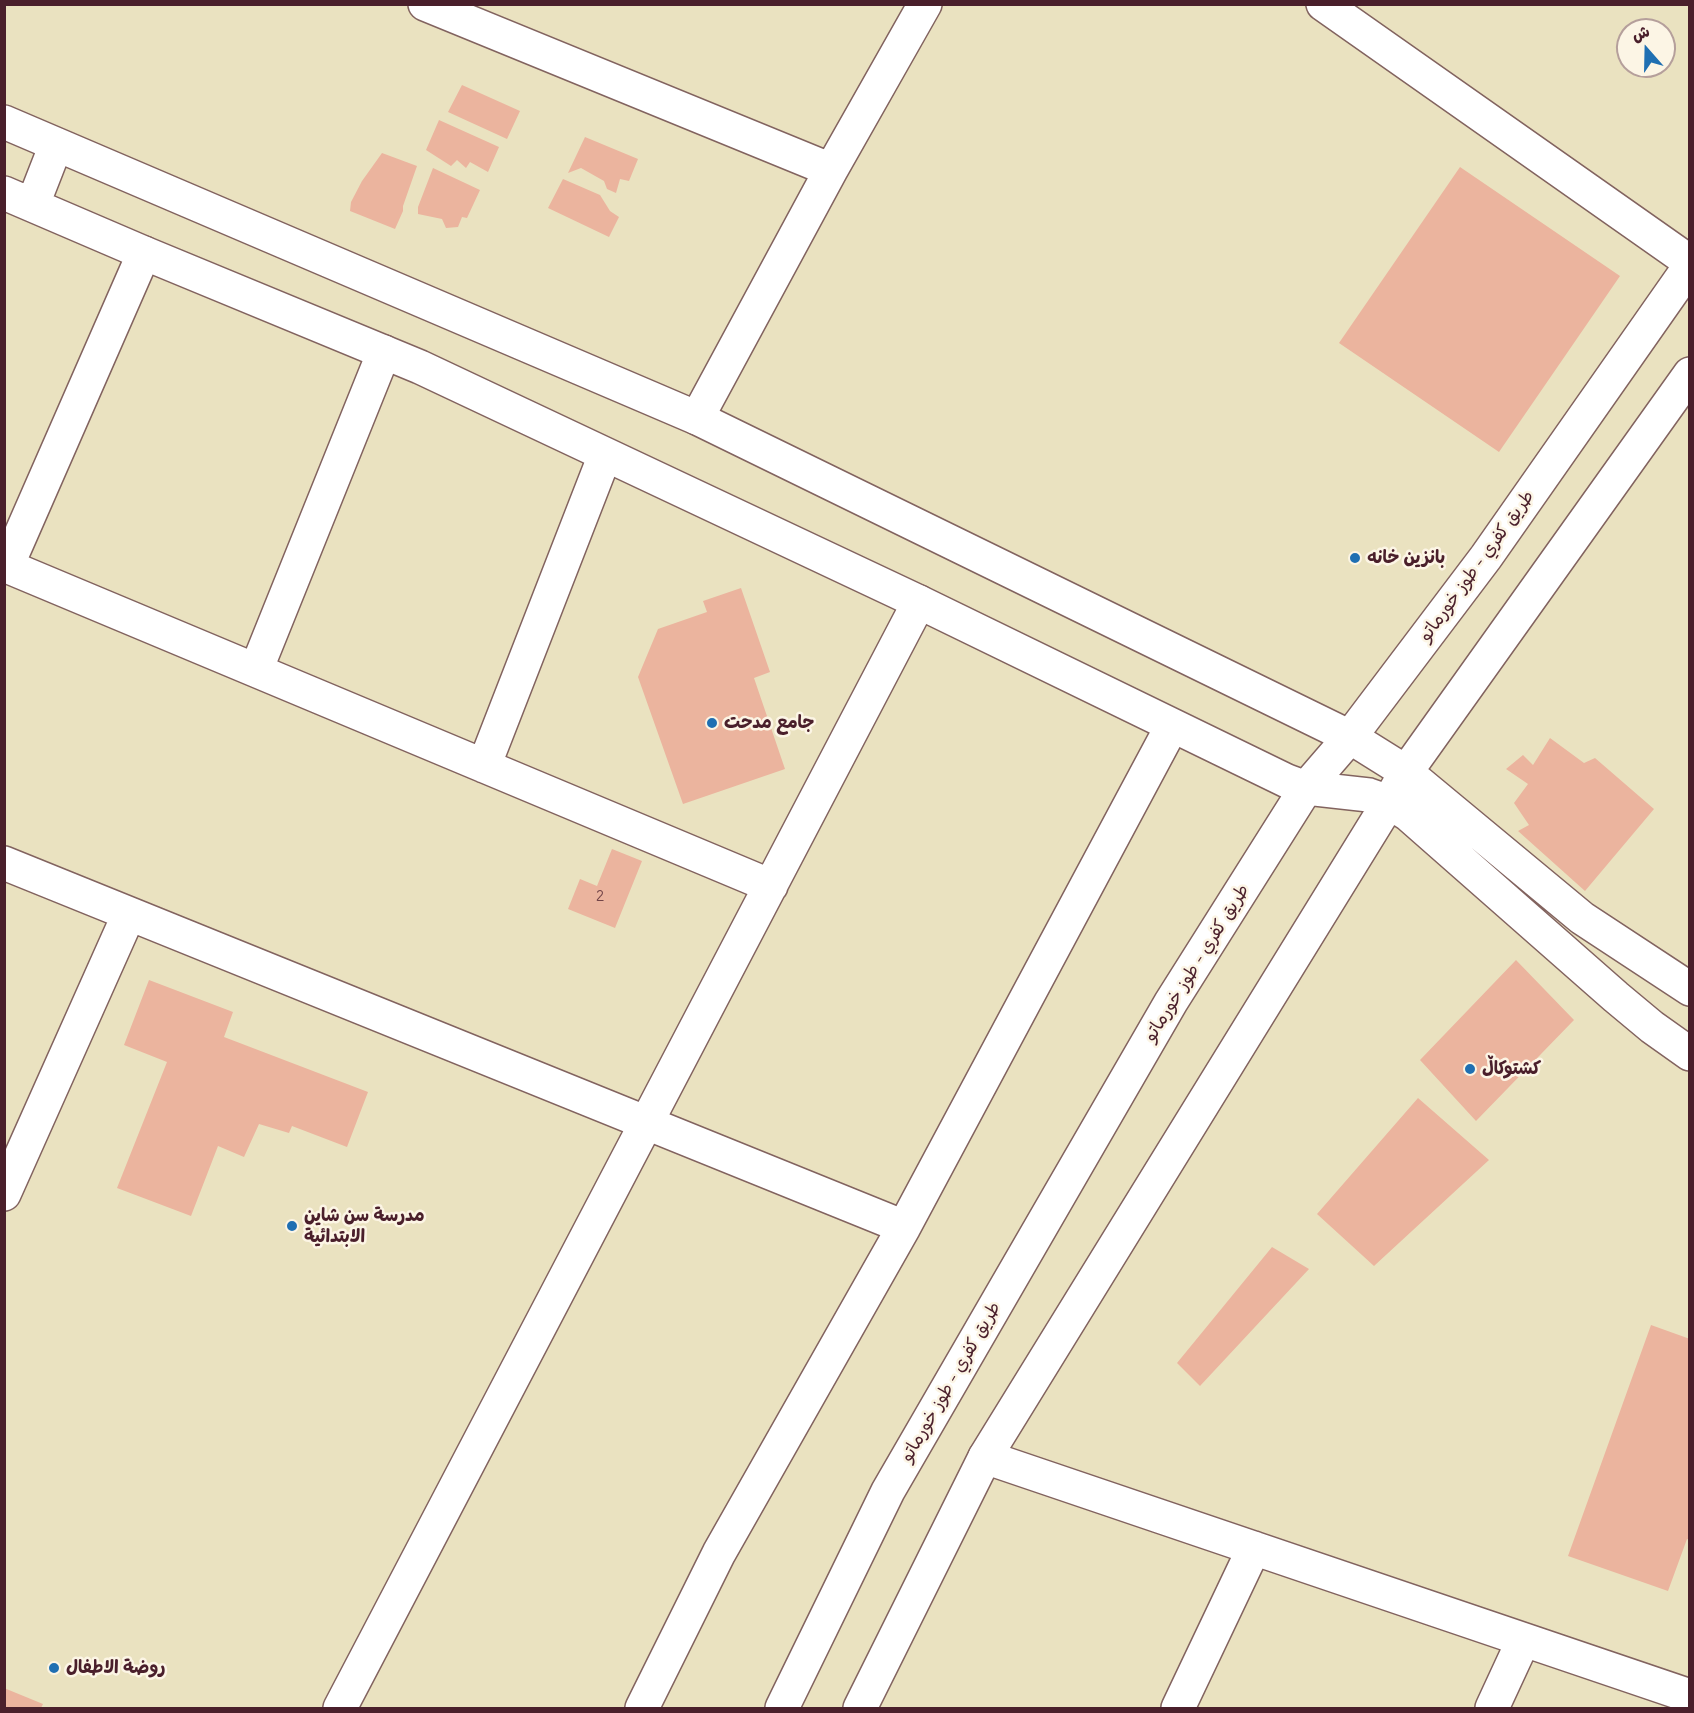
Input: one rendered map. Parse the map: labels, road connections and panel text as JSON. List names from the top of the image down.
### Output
{
  "streets": {
    "street": ["طريق كفري - طوز خورماتو"]
  },
  "places": [
    "بانزين خانه",
    "جامع مدحت",
    "کشتوکاڵ",
    "مدرسة سن شاين الابتدائية",
    "روضة الاطفال"
  ],
  "house_numbers": ["2"],
  "north": "top"
}
